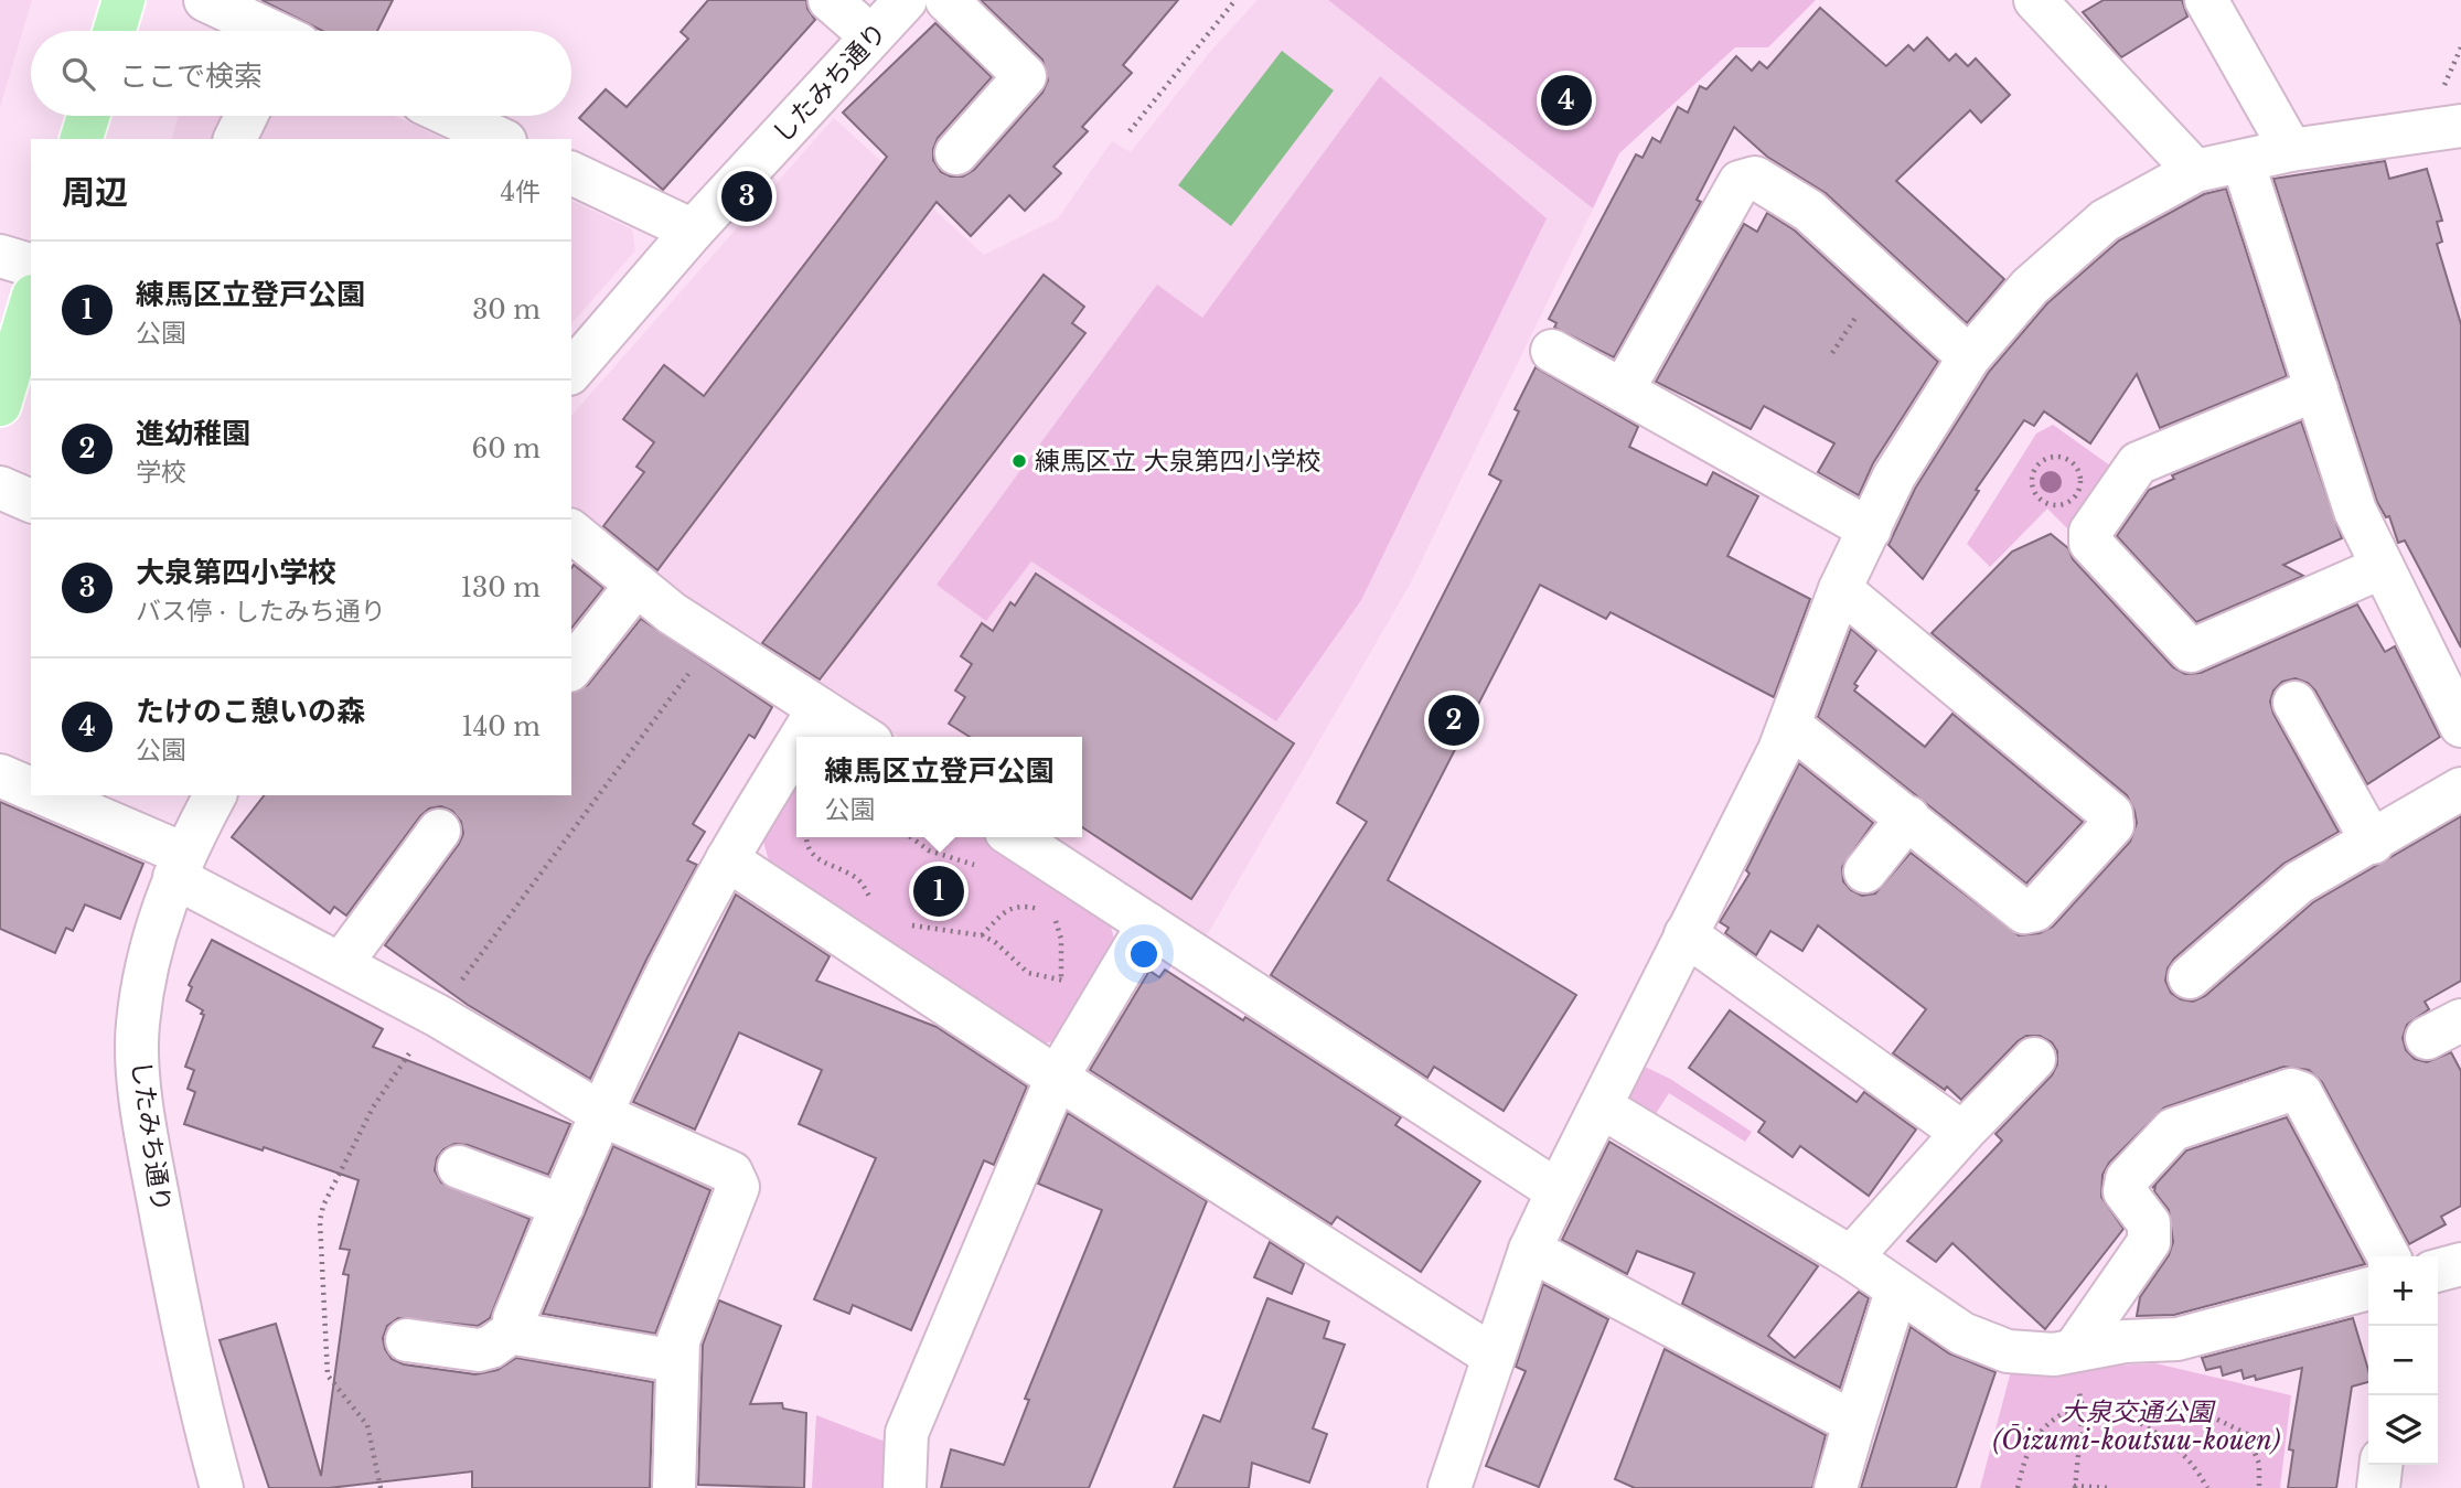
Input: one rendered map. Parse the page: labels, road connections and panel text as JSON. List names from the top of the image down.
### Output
{
  "streets": {
    "street": ["したみち通り"]
  },
  "parks": ["大泉交通公園 (Ōizumi-koutsuu-kouen)"],
  "places": ["練馬区立 大泉第四小学校"],
  "page": {
    "search": "ここで検索",
    "pins": [
      "4",
      "3",
      "2",
      "1"
    ],
    "heading": ["周辺", "4件"],
    "list": [
      {
        "mark": "1",
        "name": "練馬区立登戸公園",
        "note": "公園",
        "value": "30 m"
      },
      {
        "mark": "2",
        "name": "進幼稚園",
        "note": "学校",
        "value": "60 m"
      },
      {
        "mark": "3",
        "name": "大泉第四小学校",
        "note": "バス停 · したみち通り",
        "value": "130 m"
      },
      {
        "mark": "4",
        "name": "たけのこ憩いの森",
        "note": "公園",
        "value": "140 m"
      }
    ],
    "popup": ["練馬区立登戸公園", "公園"],
    "map_buttons": ["+", "−"]
  }
}
